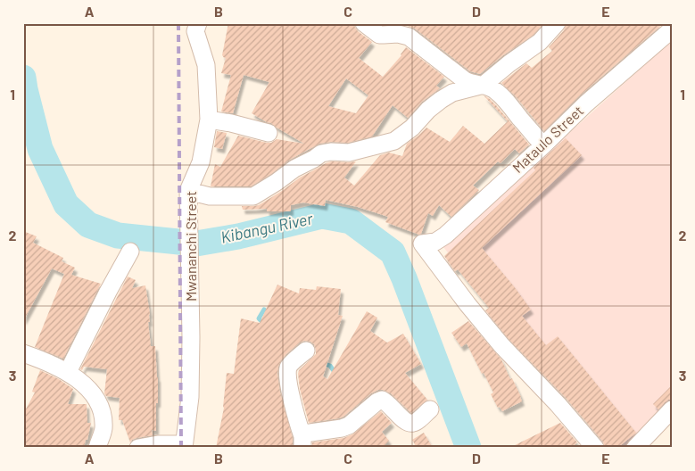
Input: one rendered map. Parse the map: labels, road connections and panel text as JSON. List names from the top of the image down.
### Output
{
  "streets": {
    "street": ["Mataulo Street", "Mwananchi Street"]
  },
  "water": ["Kibangu River"],
  "grid": {
    "columns": [
      "A",
      "B",
      "C",
      "D",
      "E"
    ],
    "rows": ["1", "2", "3"]
  }
}
